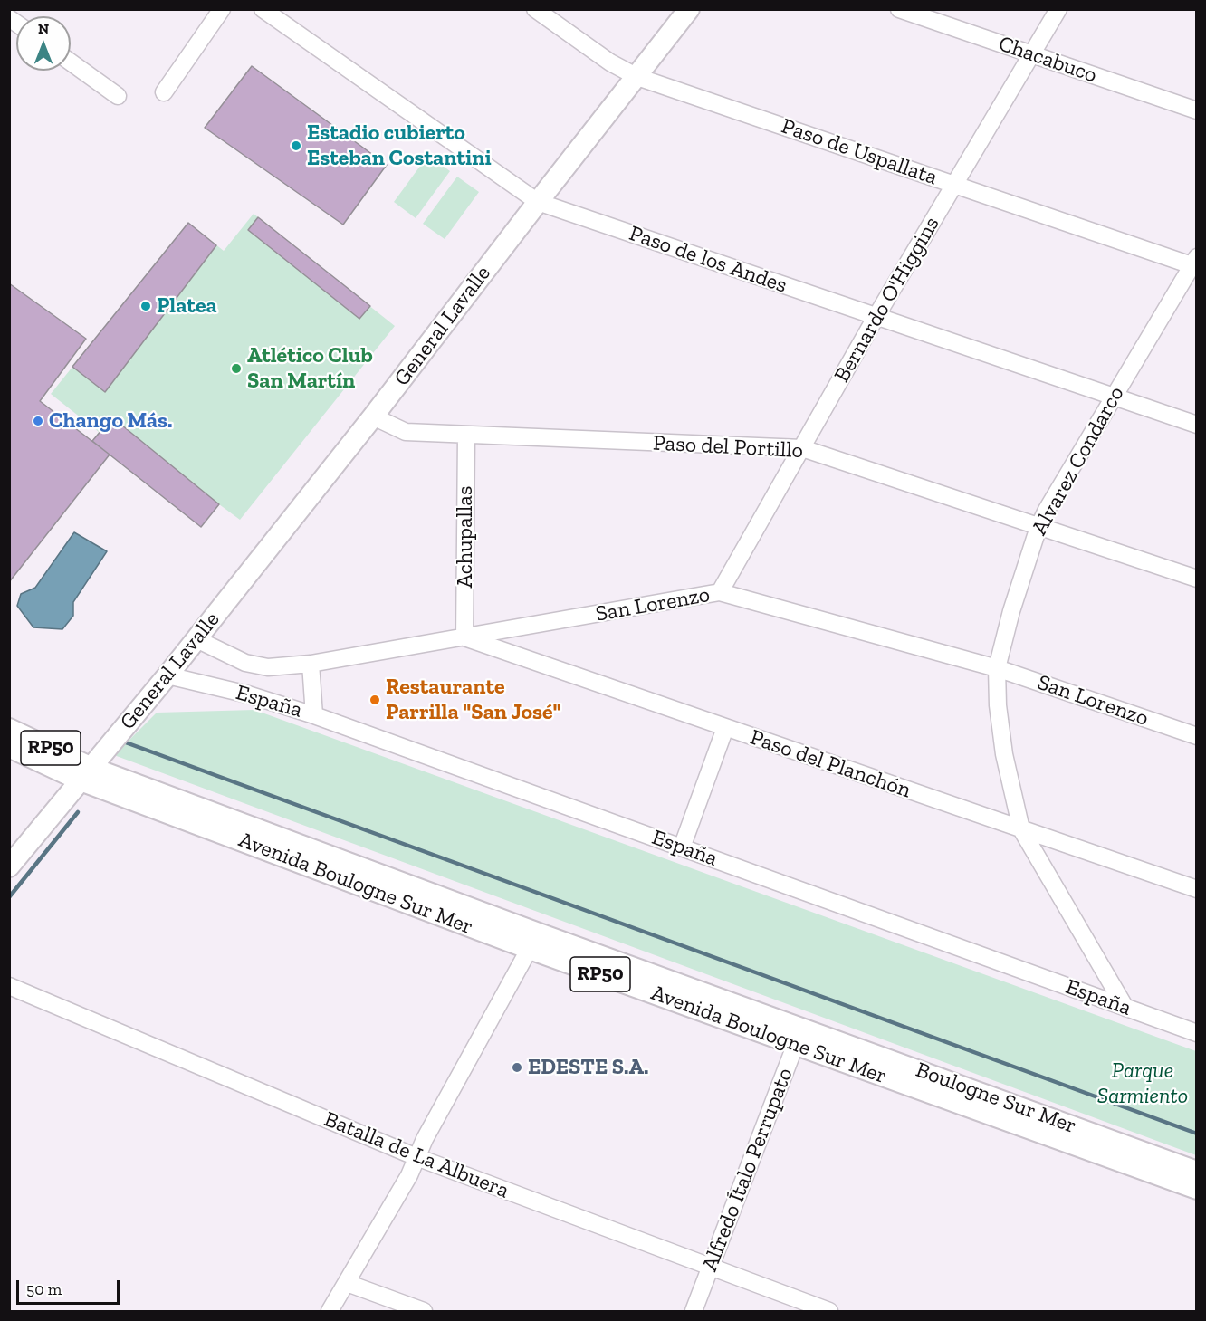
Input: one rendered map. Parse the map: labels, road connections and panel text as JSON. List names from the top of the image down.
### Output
{
  "streets": {
    "main road": [
      "General Lavalle",
      "RP50",
      "Avenida Boulogne Sur Mer",
      "Boulogne Sur Mer"
    ],
    "street": [
      "Chacabuco",
      "Paso de Uspallata",
      "Paso de los Andes",
      "Bernardo O'Higgins",
      "Paso del Portillo",
      "Alvarez Condarco",
      "Achupallas",
      "San Lorenzo",
      "España",
      "Paso del Planchón",
      "Batalla de La Albuera",
      "Alfredo Ítalo Perrupato"
    ]
  },
  "crossings": [
    ["Chacabuco", "Bernardo O'Higgins"],
    ["Paso de Uspallata", "Bernardo O'Higgins"],
    ["Paso de Uspallata", "General Lavalle"],
    ["Paso de Uspallata", "Alvarez Condarco"],
    ["Paso de los Andes", "Bernardo O'Higgins"],
    ["Paso de los Andes", "General Lavalle"],
    ["Paso de los Andes", "Alvarez Condarco"],
    ["Bernardo O'Higgins", "Paso del Portillo"],
    ["Bernardo O'Higgins", "San Lorenzo"],
    ["General Lavalle", "Paso del Portillo"],
    ["General Lavalle", "San Lorenzo"],
    ["General Lavalle", "España"],
    ["General Lavalle", "RP50"],
    ["Paso del Portillo", "Alvarez Condarco"],
    ["Paso del Portillo", "Achupallas"],
    ["Alvarez Condarco", "San Lorenzo"],
    ["Alvarez Condarco", "España"],
    ["Alvarez Condarco", "Paso del Planchón"],
    ["Achupallas", "San Lorenzo"],
    ["Achupallas", "Paso del Planchón"],
    ["San Lorenzo", "Paso del Planchón"],
    ["RP50", "Avenida Boulogne Sur Mer"],
    ["Avenida Boulogne Sur Mer", "Boulogne Sur Mer"],
    ["Avenida Boulogne Sur Mer", "Alfredo Ítalo Perrupato"],
    ["Boulogne Sur Mer", "Alfredo Ítalo Perrupato"],
    ["Batalla de La Albuera", "Alfredo Ítalo Perrupato"]
  ],
  "parks": ["Parque Sarmiento"],
  "places": [
    "Estadio cubierto Esteban Costantini",
    "Platea",
    "Atlético Club San Martín",
    "Chango Más.",
    "Restaurante Parrilla \"San José\"",
    "EDESTE S.A."
  ],
  "scale_bar": "50 m",
  "north": "top"
}
